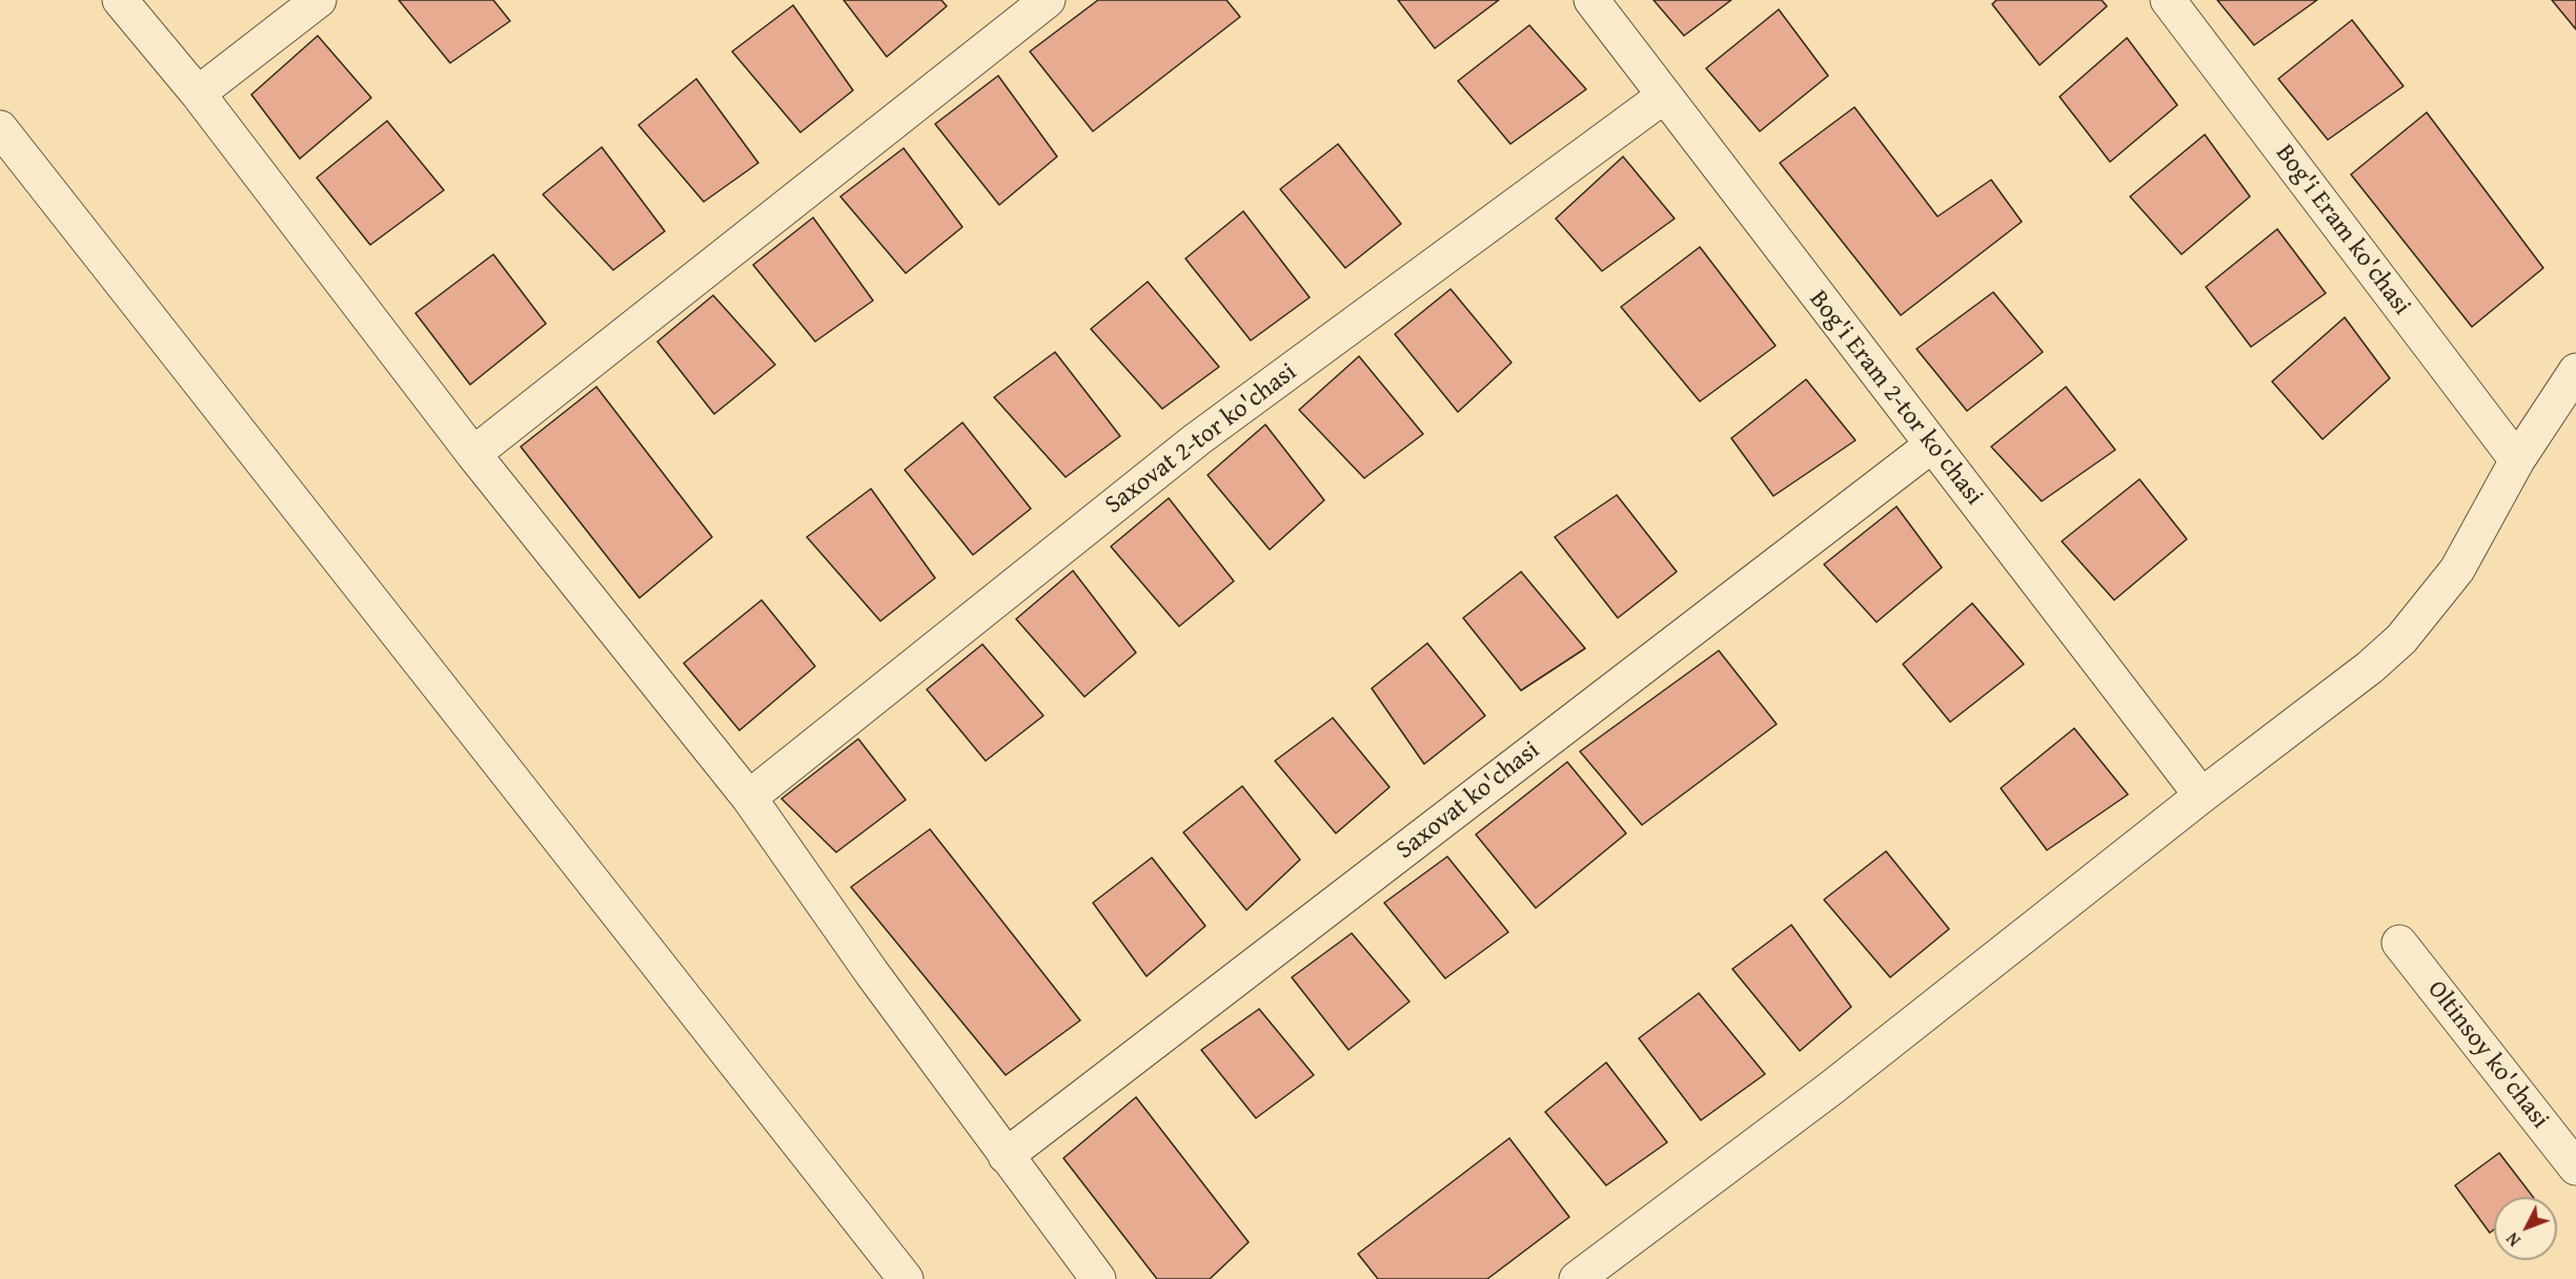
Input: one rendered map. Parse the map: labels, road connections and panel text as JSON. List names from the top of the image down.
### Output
{
  "streets": {
    "street": [
      "Bog'i Eram ko'chasi",
      "Bog'i Eram 2-tor ko'chasi",
      "Saxovat 2-tor ko'chasi",
      "Saxovat ko'chasi",
      "Oltinsoy ko'chasi"
    ]
  },
  "crossings": [
    ["Bog'i Eram 2-tor ko'chasi", "Saxovat 2-tor ko'chasi"],
    ["Bog'i Eram 2-tor ko'chasi", "Saxovat ko'chasi"]
  ],
  "north": "bottom left"
}
